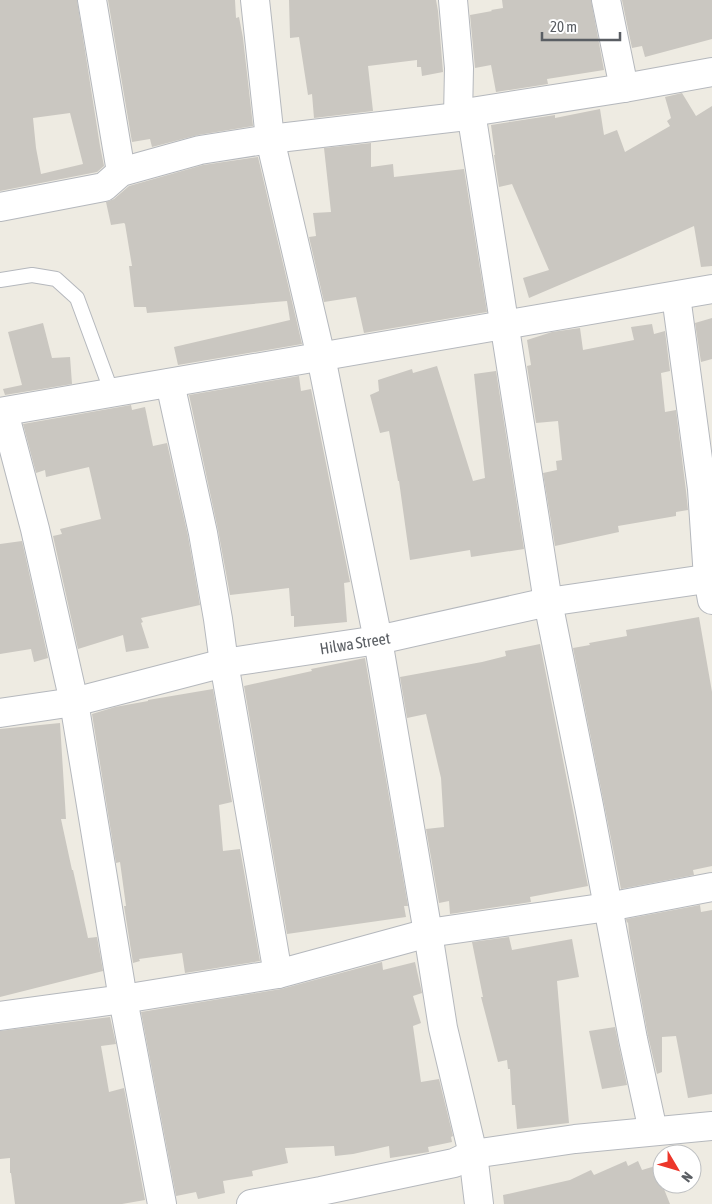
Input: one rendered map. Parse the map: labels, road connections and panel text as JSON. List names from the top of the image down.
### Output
{
  "streets": {
    "street": ["Hilwa Street"]
  },
  "scale_bar": "20 m",
  "north": "bottom right"
}
